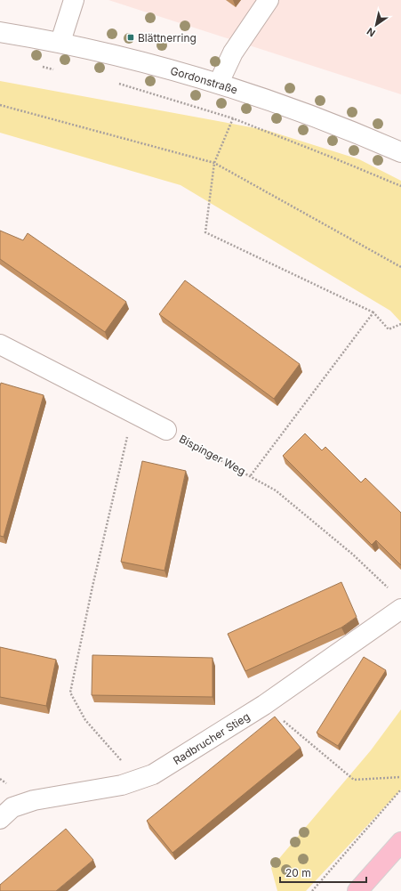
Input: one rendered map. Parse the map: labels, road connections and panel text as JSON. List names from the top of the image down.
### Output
{
  "streets": {
    "street": ["Gordonstraße", "Radbrucher Stieg"],
    "path": ["Bispinger Weg"]
  },
  "places": {
    "transit": ["Blättnerring"]
  },
  "scale_bar": "20 m",
  "north": "bottom left"
}
